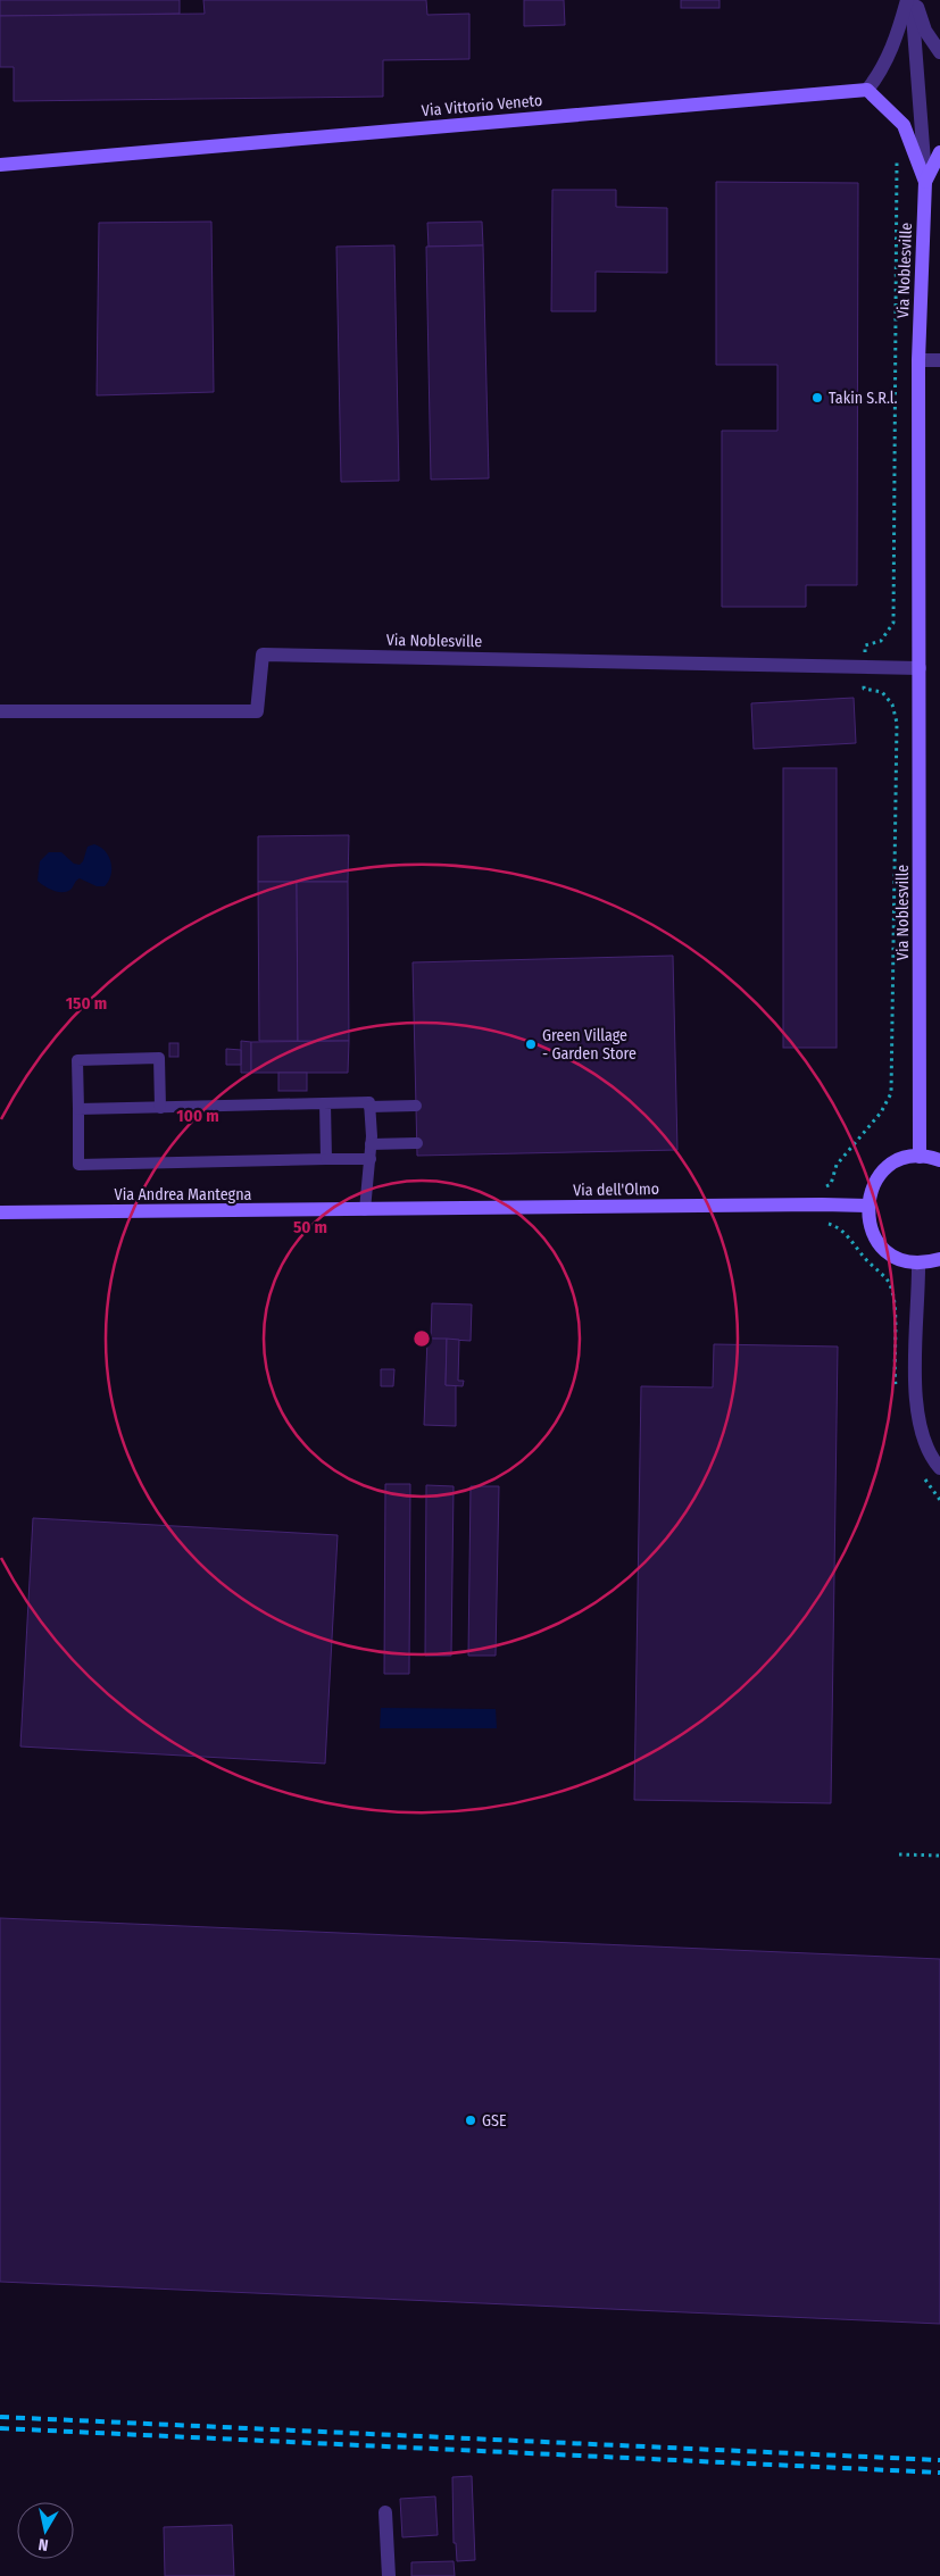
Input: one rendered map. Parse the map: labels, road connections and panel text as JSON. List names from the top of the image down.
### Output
{
  "streets": {
    "main road": [
      "Via Vittorio Veneto",
      "Via Noblesville",
      "Via dell'Olmo",
      "Via Andrea Mantegna"
    ]
  },
  "crossings": [
    ["Via Vittorio Veneto", "Via Noblesville"],
    ["Via dell'Olmo", "Via Andrea Mantegna"]
  ],
  "places": ["Takin S.R.l.", "Green Village - Garden Store", "GSE"],
  "north": "bottom",
  "rings": ["150 m", "100 m", "50 m"]
}
